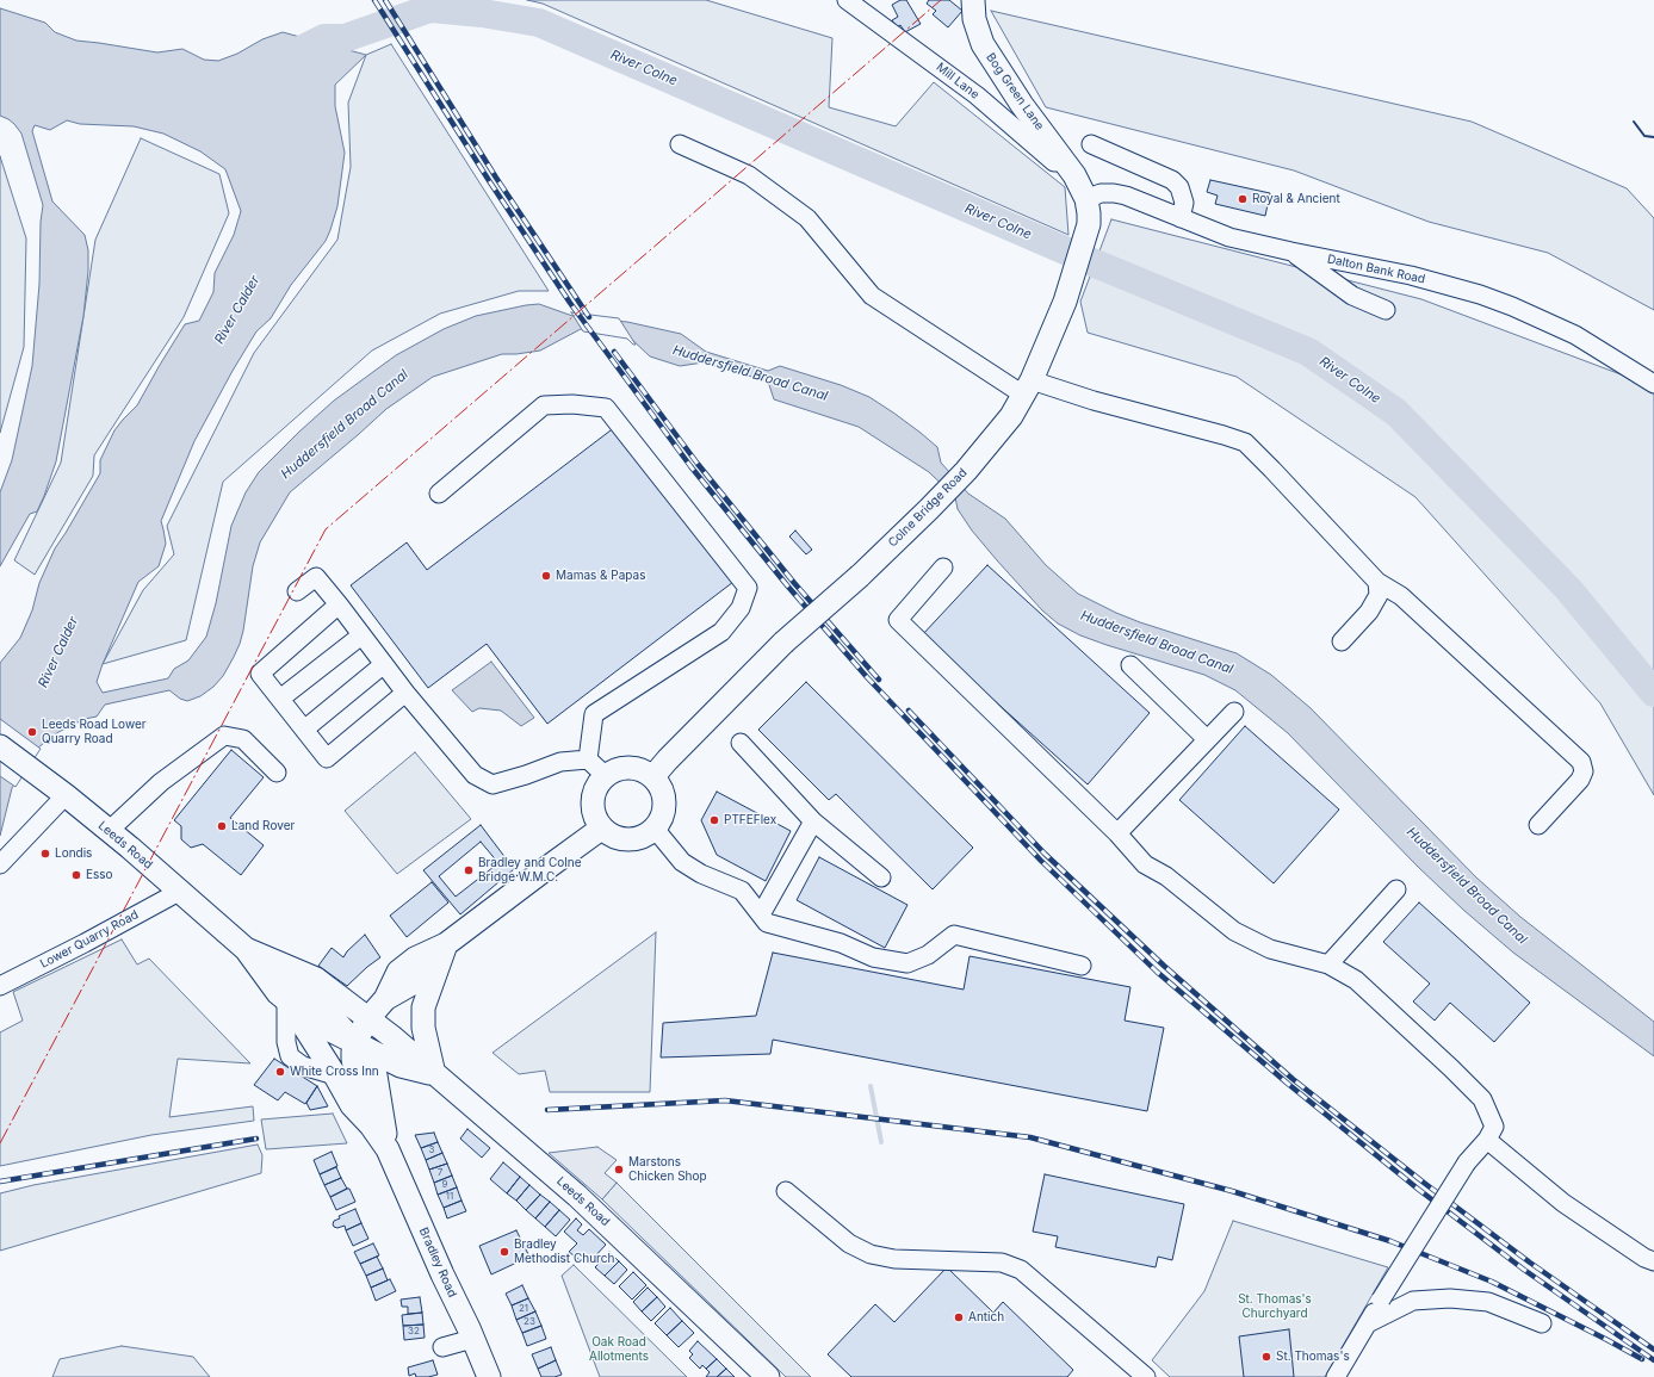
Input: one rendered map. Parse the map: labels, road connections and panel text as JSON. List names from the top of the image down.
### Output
{
  "streets": {
    "main road": [
      "Bog Green Lane",
      "Colne Bridge Road",
      "Leeds Road",
      "Bradley Road"
    ],
    "street": ["Mill Lane", "Dalton Bank Road", "Lower Quarry Road"]
  },
  "crossings": [
    ["Mill Lane", "Bog Green Lane"],
    ["Mill Lane", "Colne Bridge Road"],
    ["Bog Green Lane", "Colne Bridge Road"],
    ["Dalton Bank Road", "Colne Bridge Road"],
    ["Leeds Road", "Lower Quarry Road"],
    ["Leeds Road", "Bradley Road"]
  ],
  "water": ["River Colne", "River Calder", "Huddersfield Broad Canal"],
  "parks": ["St. Thomas's Churchyard", "Oak Road Allotments"],
  "places": [
    "Royal & Ancient",
    "Mamas & Papas",
    "Leeds Road Lower Quarry Road",
    "PTFEFlex",
    "Land Rover",
    "Londis",
    "Bradley and Colne Bridge W.M.C.",
    "Esso",
    "White Cross Inn",
    "Marstons Chicken Shop",
    "Bradley Methodist Church",
    "Antich",
    "St. Thomas's"
  ],
  "house_numbers": [
    "3",
    "7",
    "9",
    "11",
    "21",
    "23",
    "32"
  ]
}
